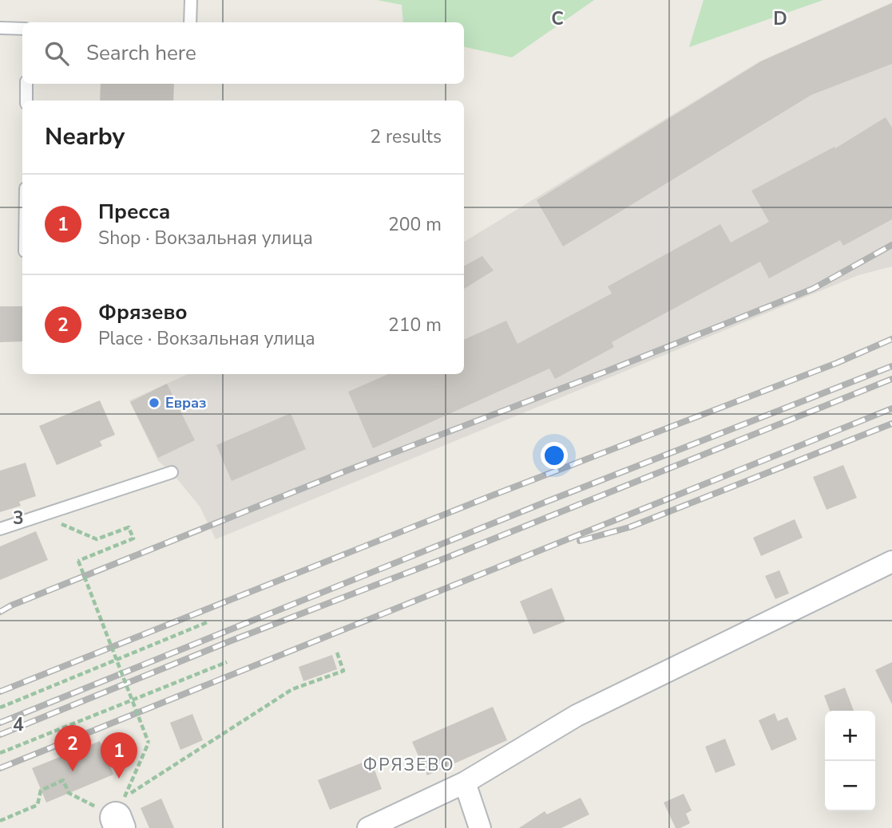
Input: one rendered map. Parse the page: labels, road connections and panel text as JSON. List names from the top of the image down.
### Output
{
  "districts": ["ФРЯЗЕВО"],
  "places": ["Евраз"],
  "page": {
    "search": "Search here",
    "heading": ["Nearby", "2 results"],
    "list": [
      {
        "mark": "1",
        "name": "Пресса",
        "note": "Shop · Вокзальная улица",
        "value": "200 m"
      },
      {
        "mark": "2",
        "name": "Фрязево",
        "note": "Place · Вокзальная улица",
        "value": "210 m"
      }
    ],
    "map_buttons": ["+", "−"],
    "pins": ["2", "1"]
  },
  "grid": {
    "columns": ["C", "D"],
    "rows": ["3", "4"]
  }
}
